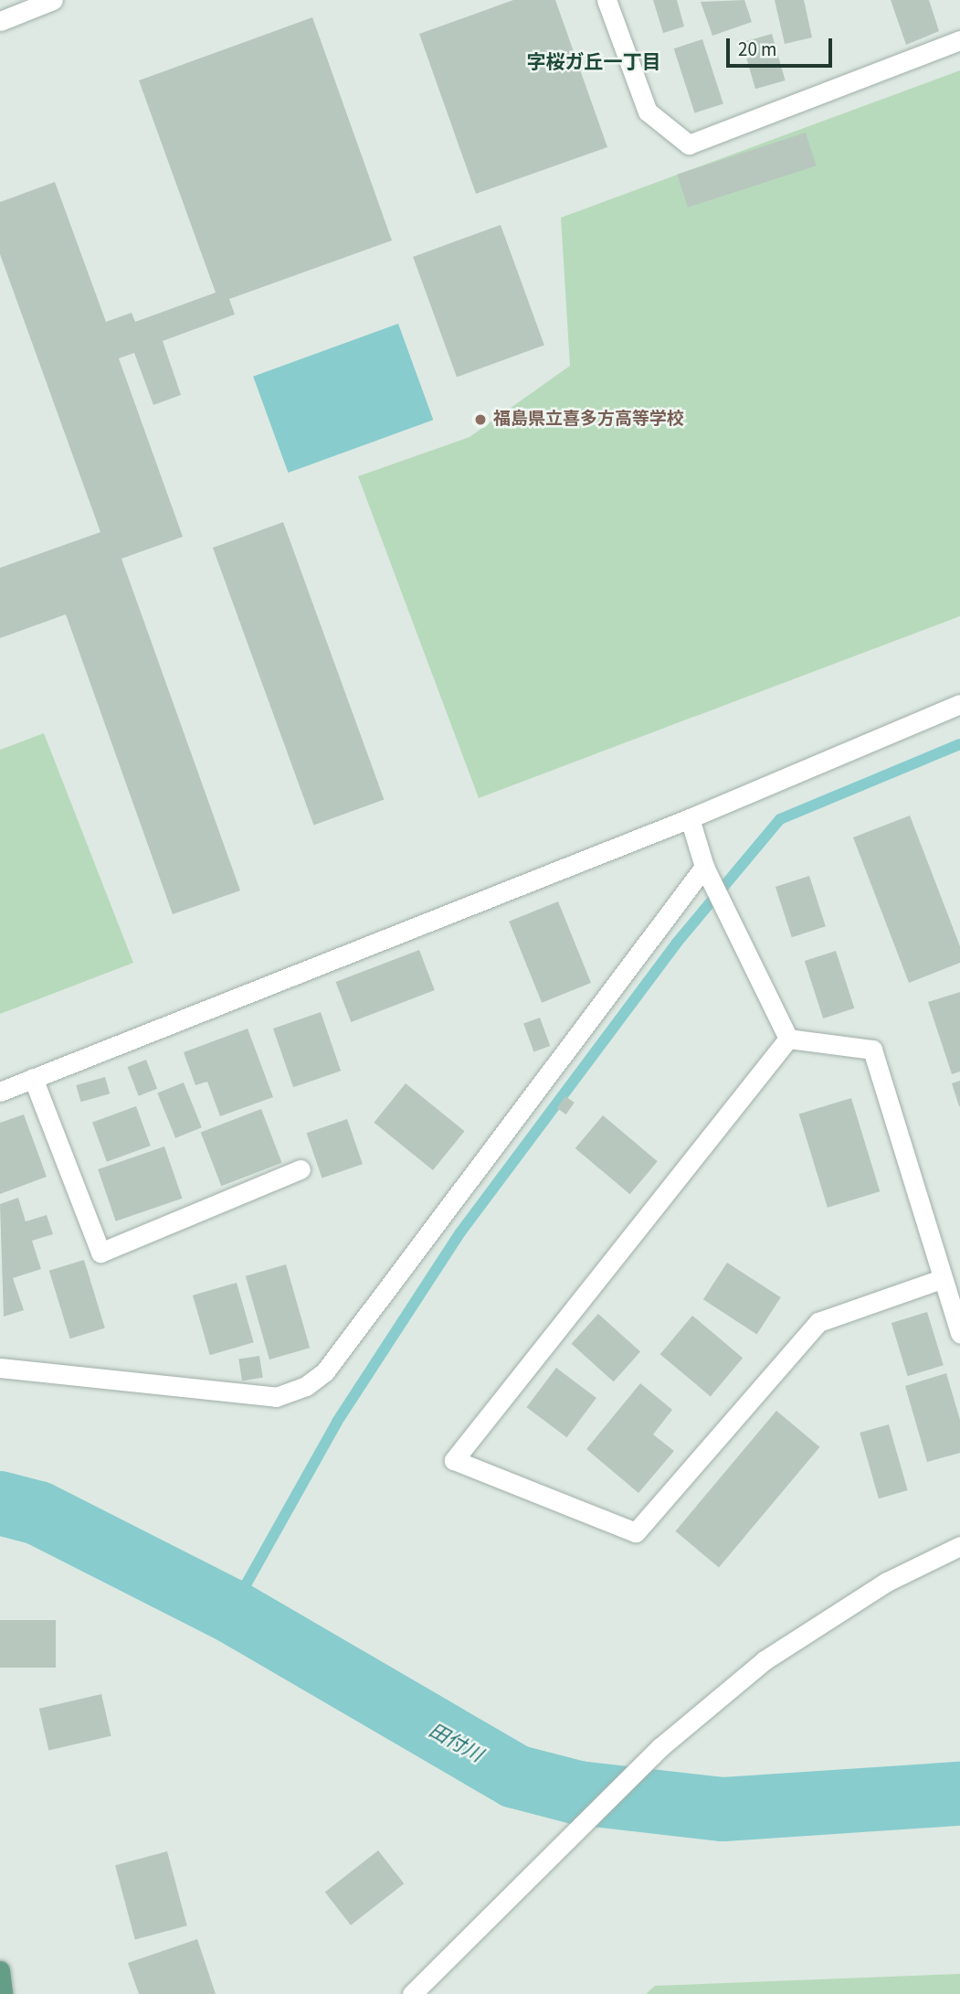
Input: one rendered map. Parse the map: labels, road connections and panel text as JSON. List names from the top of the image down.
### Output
{
  "districts": ["字桜ガ丘一丁目"],
  "water": ["田付川"],
  "places": ["福島県立喜多方高等学校"],
  "scale_bar": "20 m"
}
